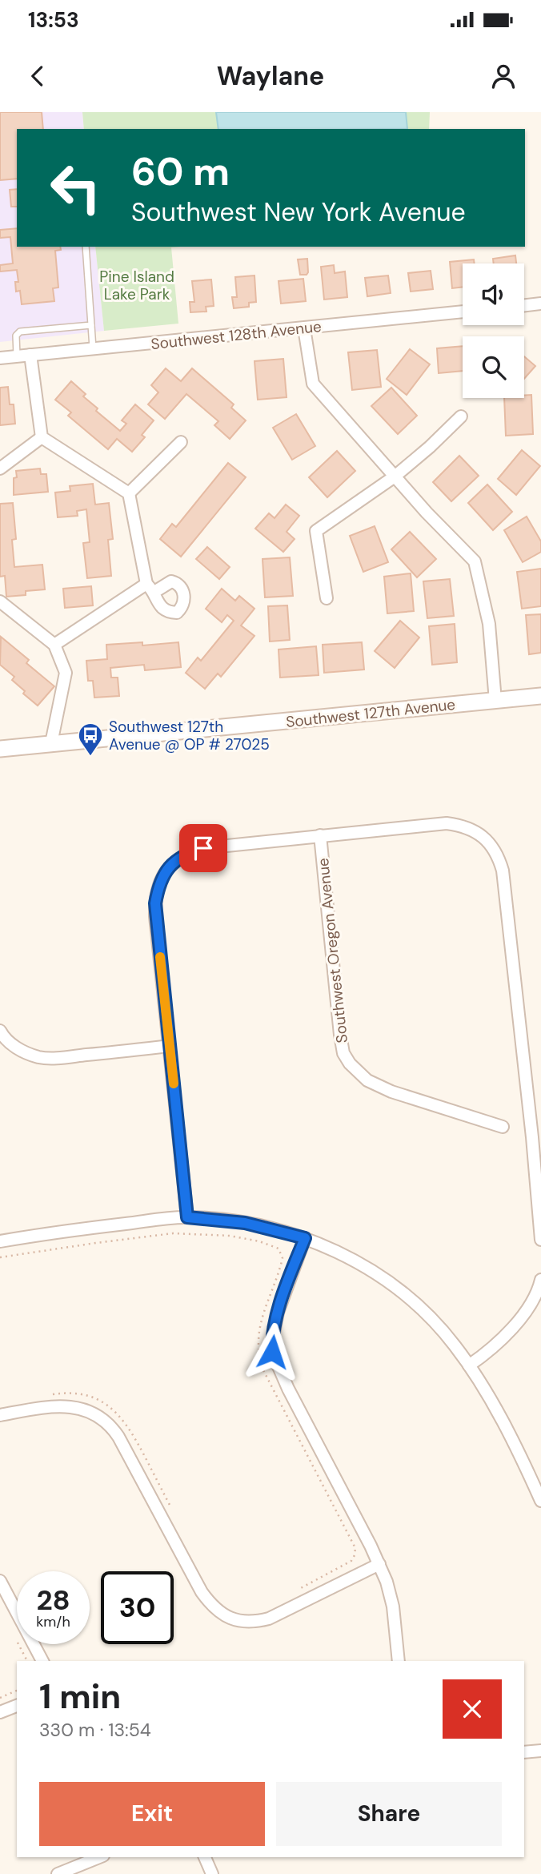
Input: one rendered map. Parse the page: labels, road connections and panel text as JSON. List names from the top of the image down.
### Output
{
  "streets": {
    "main road": ["Southwest 127th Avenue"],
    "street": ["Southwest 128th Avenue", "Southwest Oregon Avenue"]
  },
  "parks": ["Pine Island Lake Park"],
  "places": {
    "bus stop": ["Southwest 127th Avenue @ OP # 27025"]
  },
  "page": {
    "status": "13:53",
    "header": "Waylane",
    "turn": ["60 m", "Southwest New York Avenue"],
    "speed": "28 km/h",
    "limit": "30",
    "heading": ["1 min", "330 m · 13:54"],
    "buttons": ["Exit", "Share"]
  }
}
